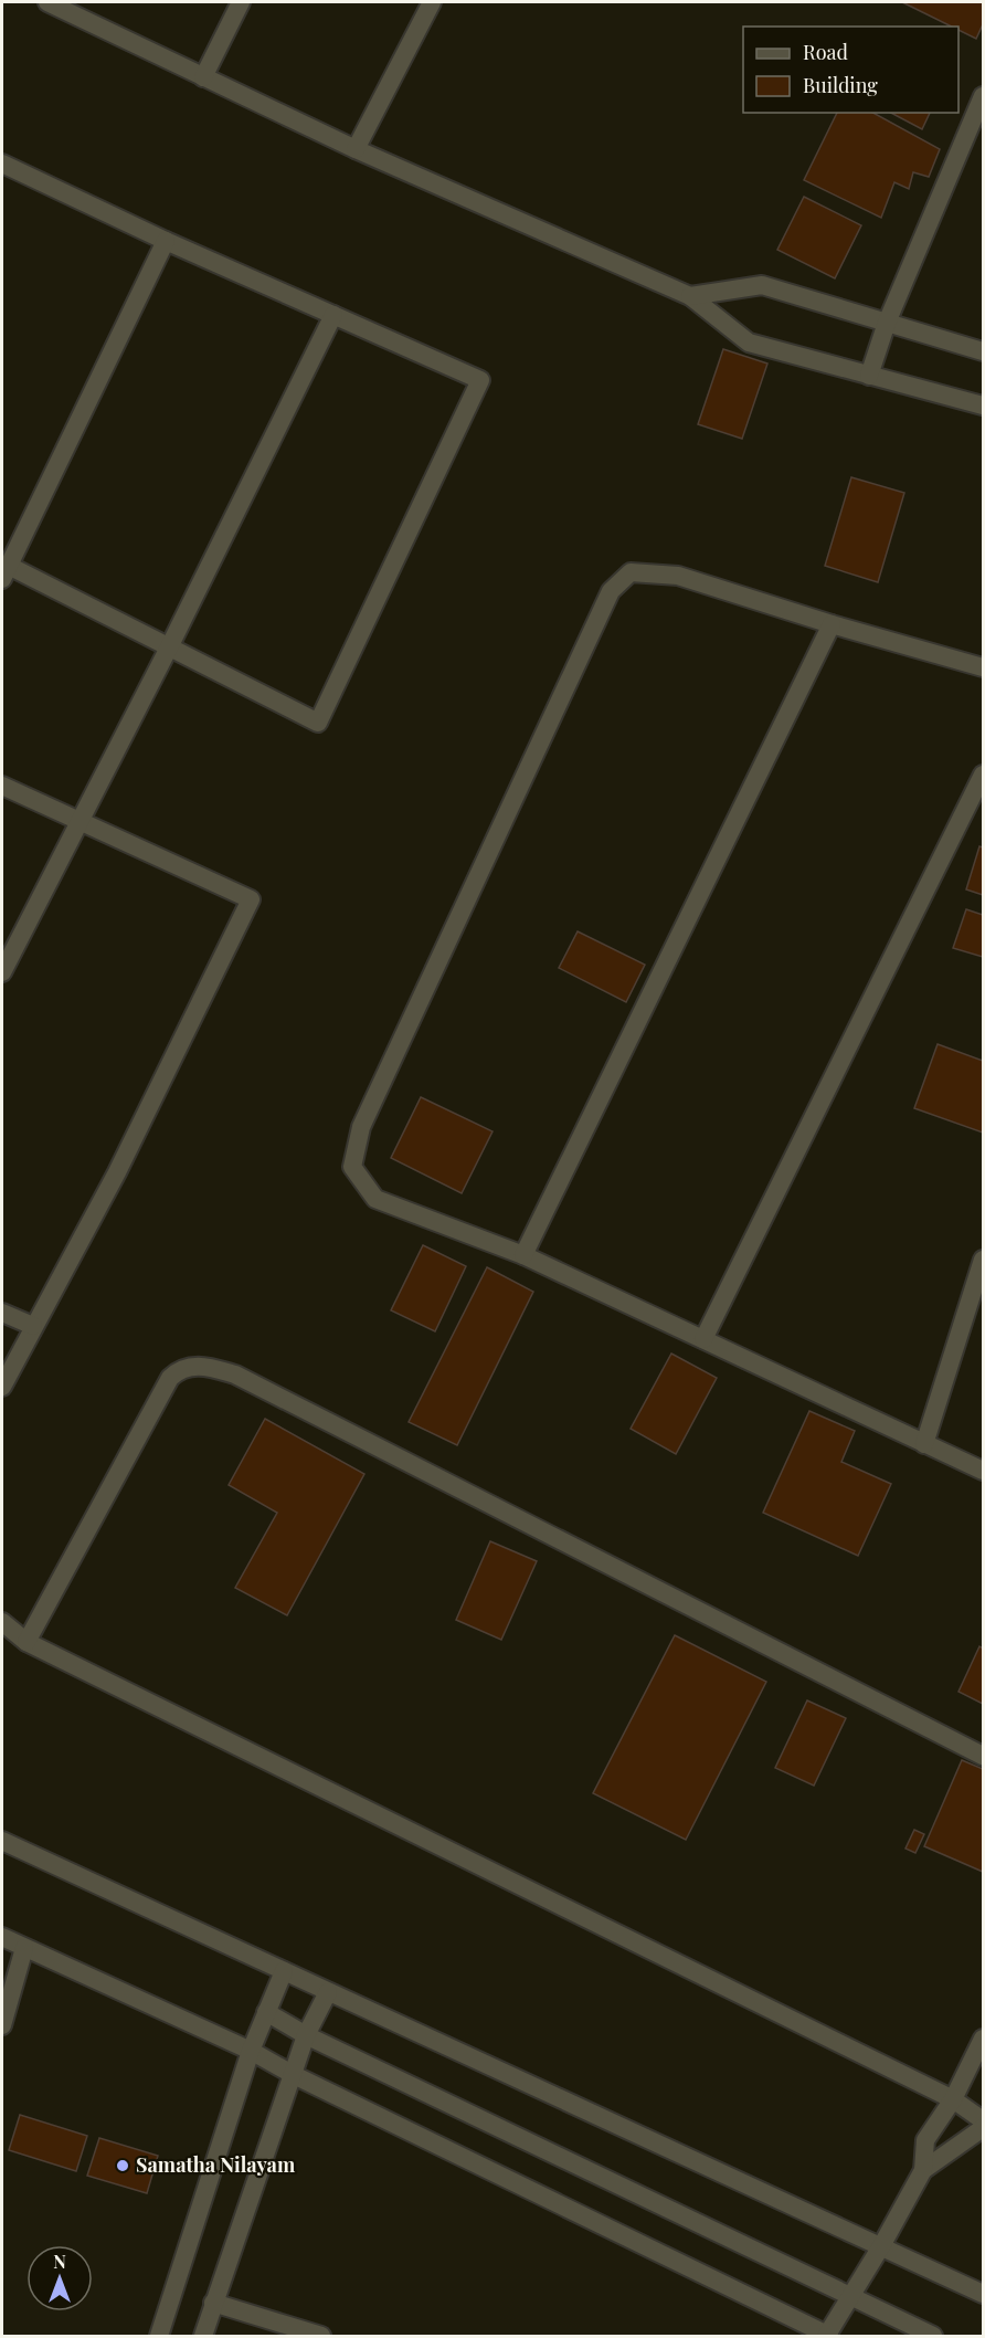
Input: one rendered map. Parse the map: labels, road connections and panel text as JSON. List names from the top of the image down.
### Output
{
  "places": ["Samatha Nilayam"],
  "legend": ["Road", "Building"],
  "north": "top"
}
